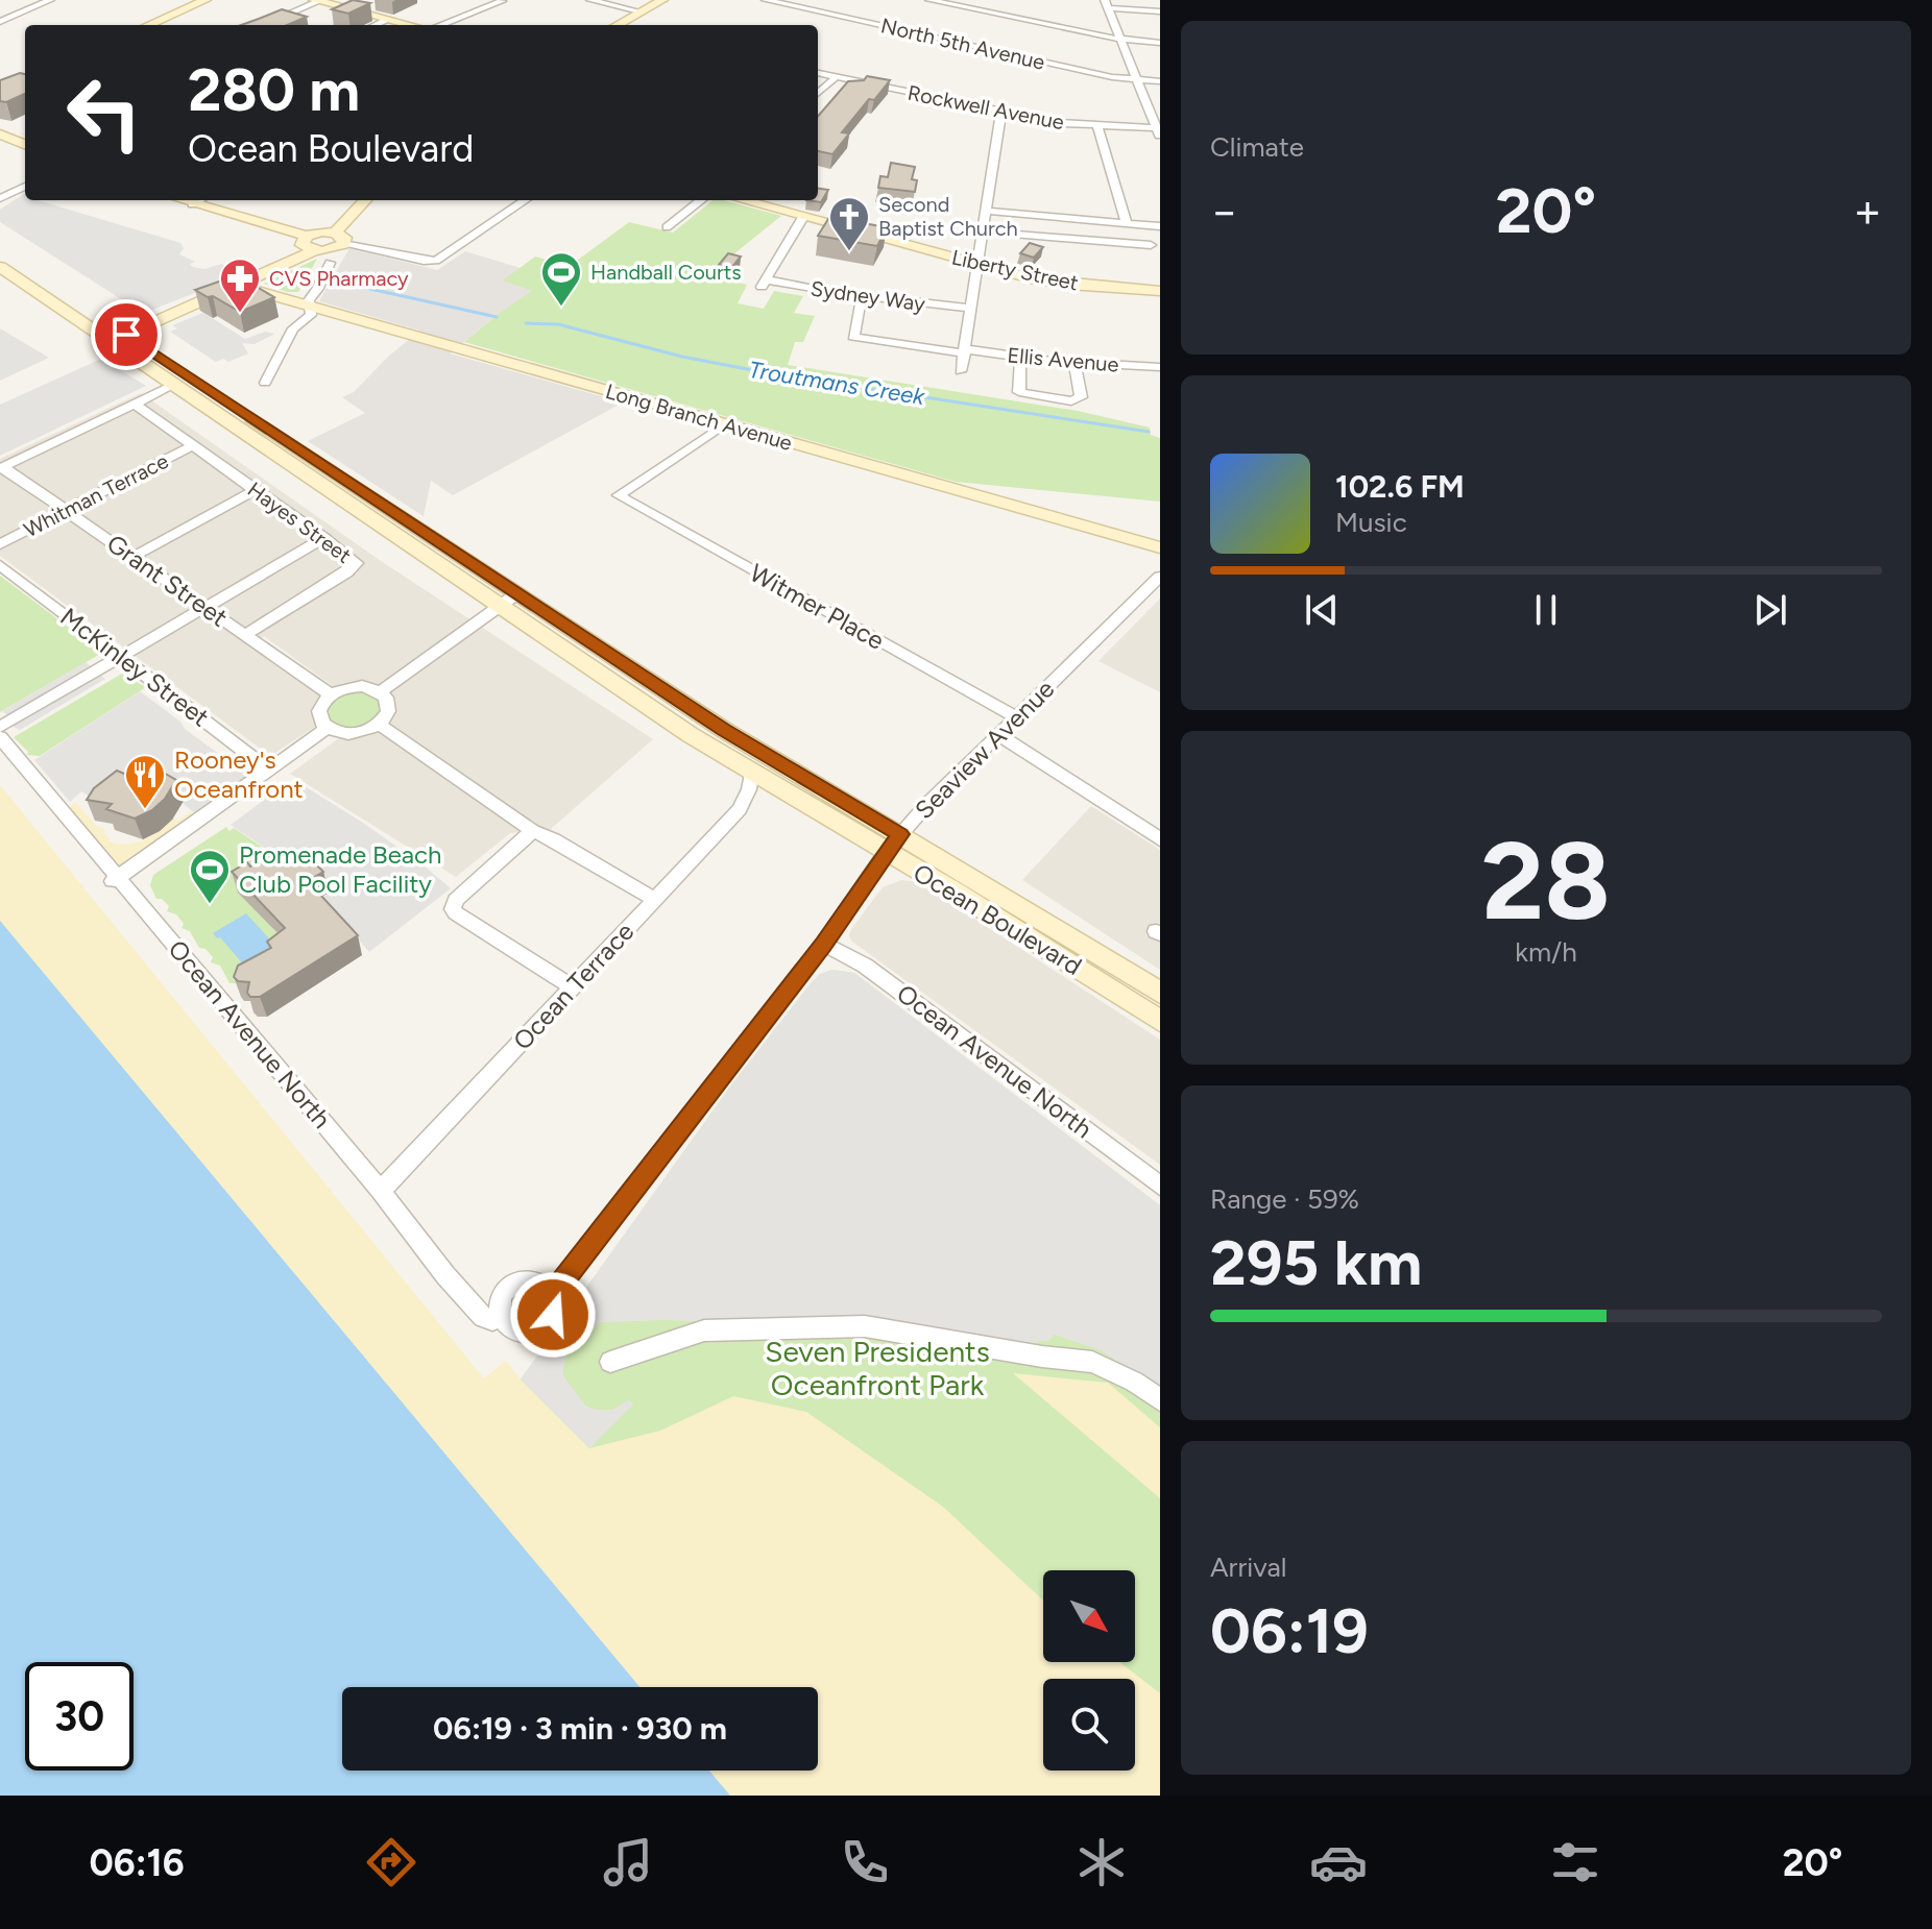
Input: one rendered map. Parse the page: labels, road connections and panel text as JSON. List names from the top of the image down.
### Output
{
  "streets": {
    "main road": ["Liberty Street", "Long Branch Avenue", "Ocean Boulevard"],
    "street": [
      "North 5th Avenue",
      "Rockwell Avenue",
      "Sydney Way",
      "Ellis Avenue",
      "Whitman Terrace",
      "Hayes Street",
      "Grant Street",
      "Witmer Place",
      "McKinley Street",
      "Seaview Avenue",
      "Ocean Terrace",
      "Ocean Avenue North"
    ]
  },
  "crossings": [
    ["Liberty Street", "Sydney Way"],
    ["Sydney Way", "Ellis Avenue"],
    ["Long Branch Avenue", "Witmer Place"],
    ["Whitman Terrace", "Hayes Street"],
    ["Whitman Terrace", "Grant Street"],
    ["Hayes Street", "Grant Street"],
    ["Witmer Place", "Seaview Avenue"],
    ["Seaview Avenue", "Ocean Boulevard"],
    ["Seaview Avenue", "Ocean Avenue North"],
    ["Ocean Boulevard", "Ocean Terrace"],
    ["Ocean Terrace", "Ocean Avenue North"]
  ],
  "water": ["Troutmans Creek"],
  "parks": ["Seven Presidents Oceanfront Park"],
  "places": {
    "church": ["Second Baptist Church"],
    "sports": ["Handball Courts", "Promenade Beach Club Pool Facility"],
    "pharmacy": ["CVS Pharmacy"],
    "restaurant": ["Rooney's Oceanfront"]
  },
  "north": "bottom right",
  "page": {
    "tile": [
      "Climate",
      ["28", "km/h"],
      ["Range · 59%", "295 km"],
      ["Arrival", "06:19"]
    ],
    "turn": ["280 m", "Ocean Boulevard"],
    "heat": ["−", "20°", "+"],
    "song": ["102.6 FM", "Music"],
    "limit": "30",
    "trip": "06:19 · 3 min · 930 m",
    "tabs": ["06:16", "20°"]
  }
}
